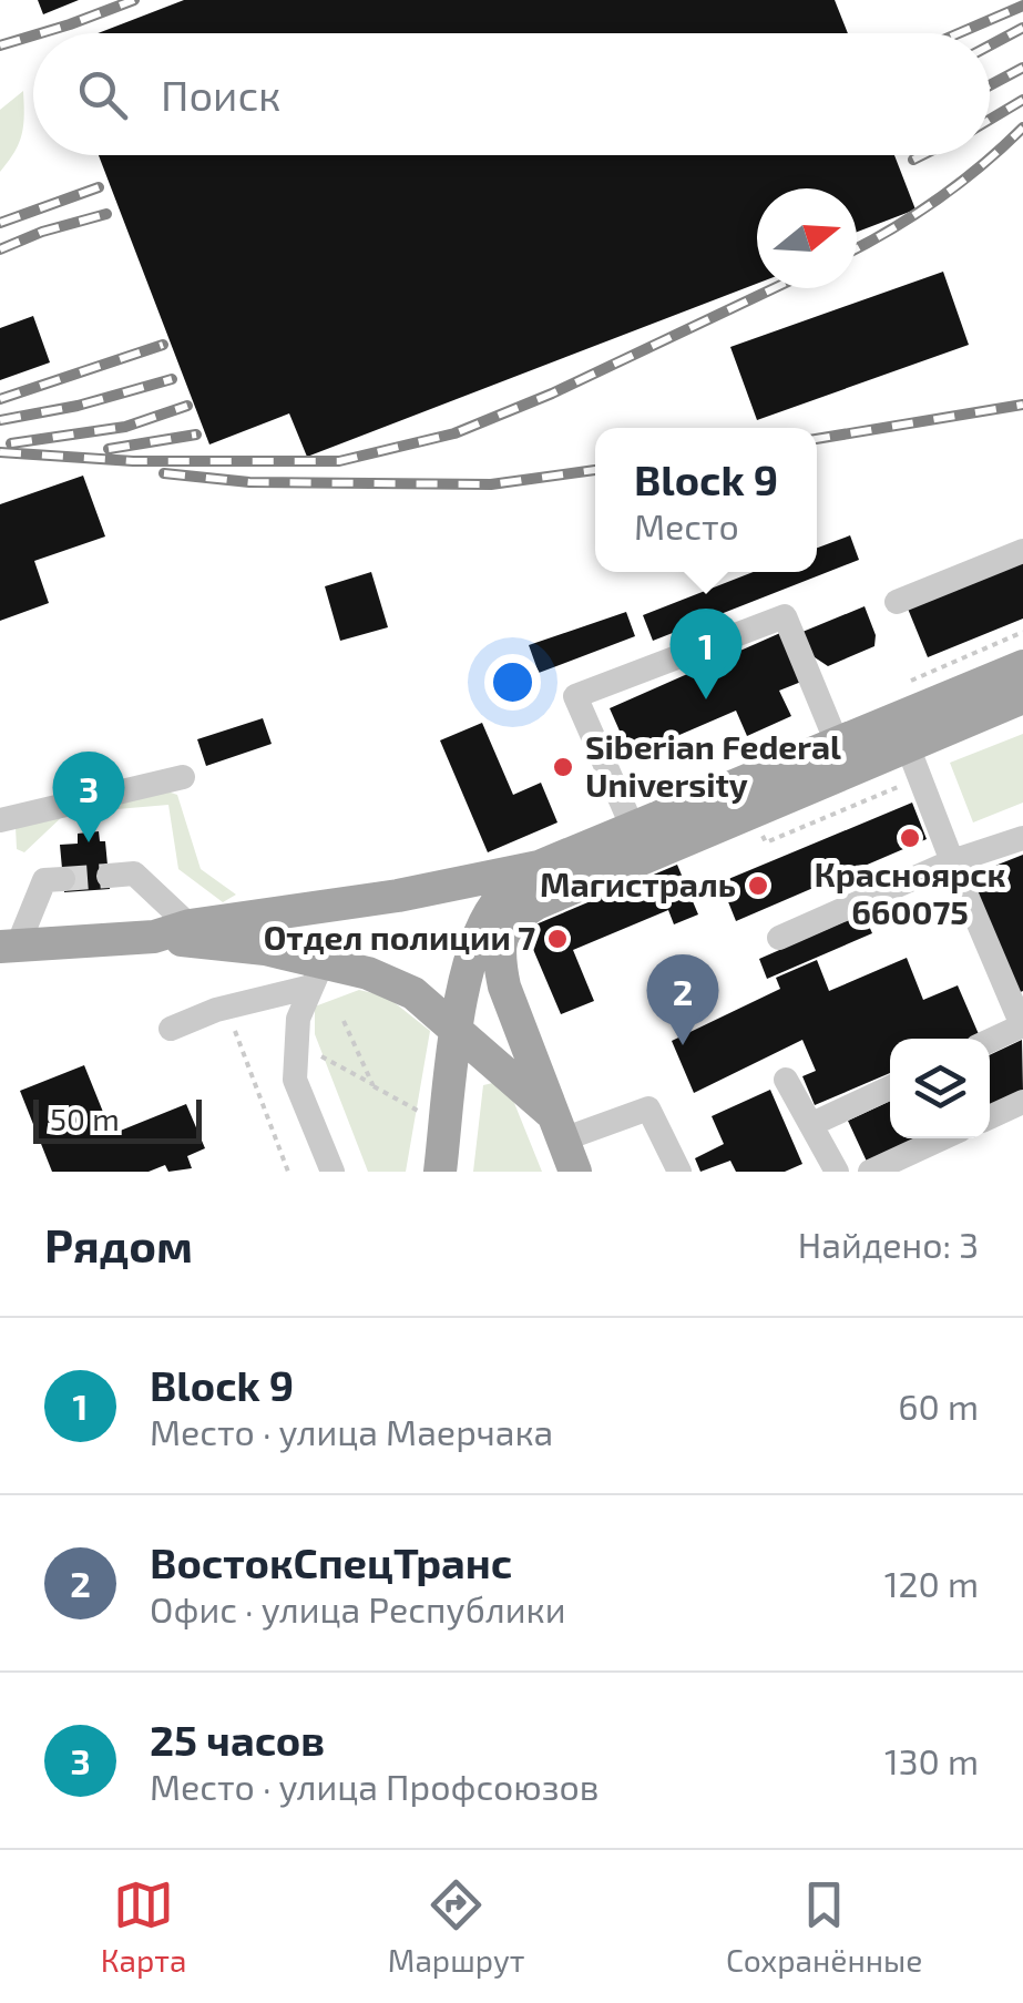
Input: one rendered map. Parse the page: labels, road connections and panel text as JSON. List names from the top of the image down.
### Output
{
  "places": [
    "Siberian Federal University",
    "Красноярск 660075",
    "Магистраль",
    "Отдел полиции 7"
  ],
  "scale_bar": "50 m",
  "north": "right",
  "page": {
    "search": "Поиск",
    "popup": ["Block 9", "Место"],
    "pins": ["1", "3", "2"],
    "scale": "50 m",
    "heading": ["Рядом", "Найдено: 3"],
    "list": [
      {
        "mark": "1",
        "name": "Block 9",
        "note": "Место · улица Маерчака",
        "value": "60 m"
      },
      {
        "mark": "2",
        "name": "ВостокСпецТранс",
        "note": "Офис · улица Республики",
        "value": "120 m"
      },
      {
        "mark": "3",
        "name": "25 часов",
        "note": "Место · улица Профсоюзов",
        "value": "130 m"
      }
    ],
    "nav": ["Карта", "Маршрут", "Сохранённые"]
  }
}
